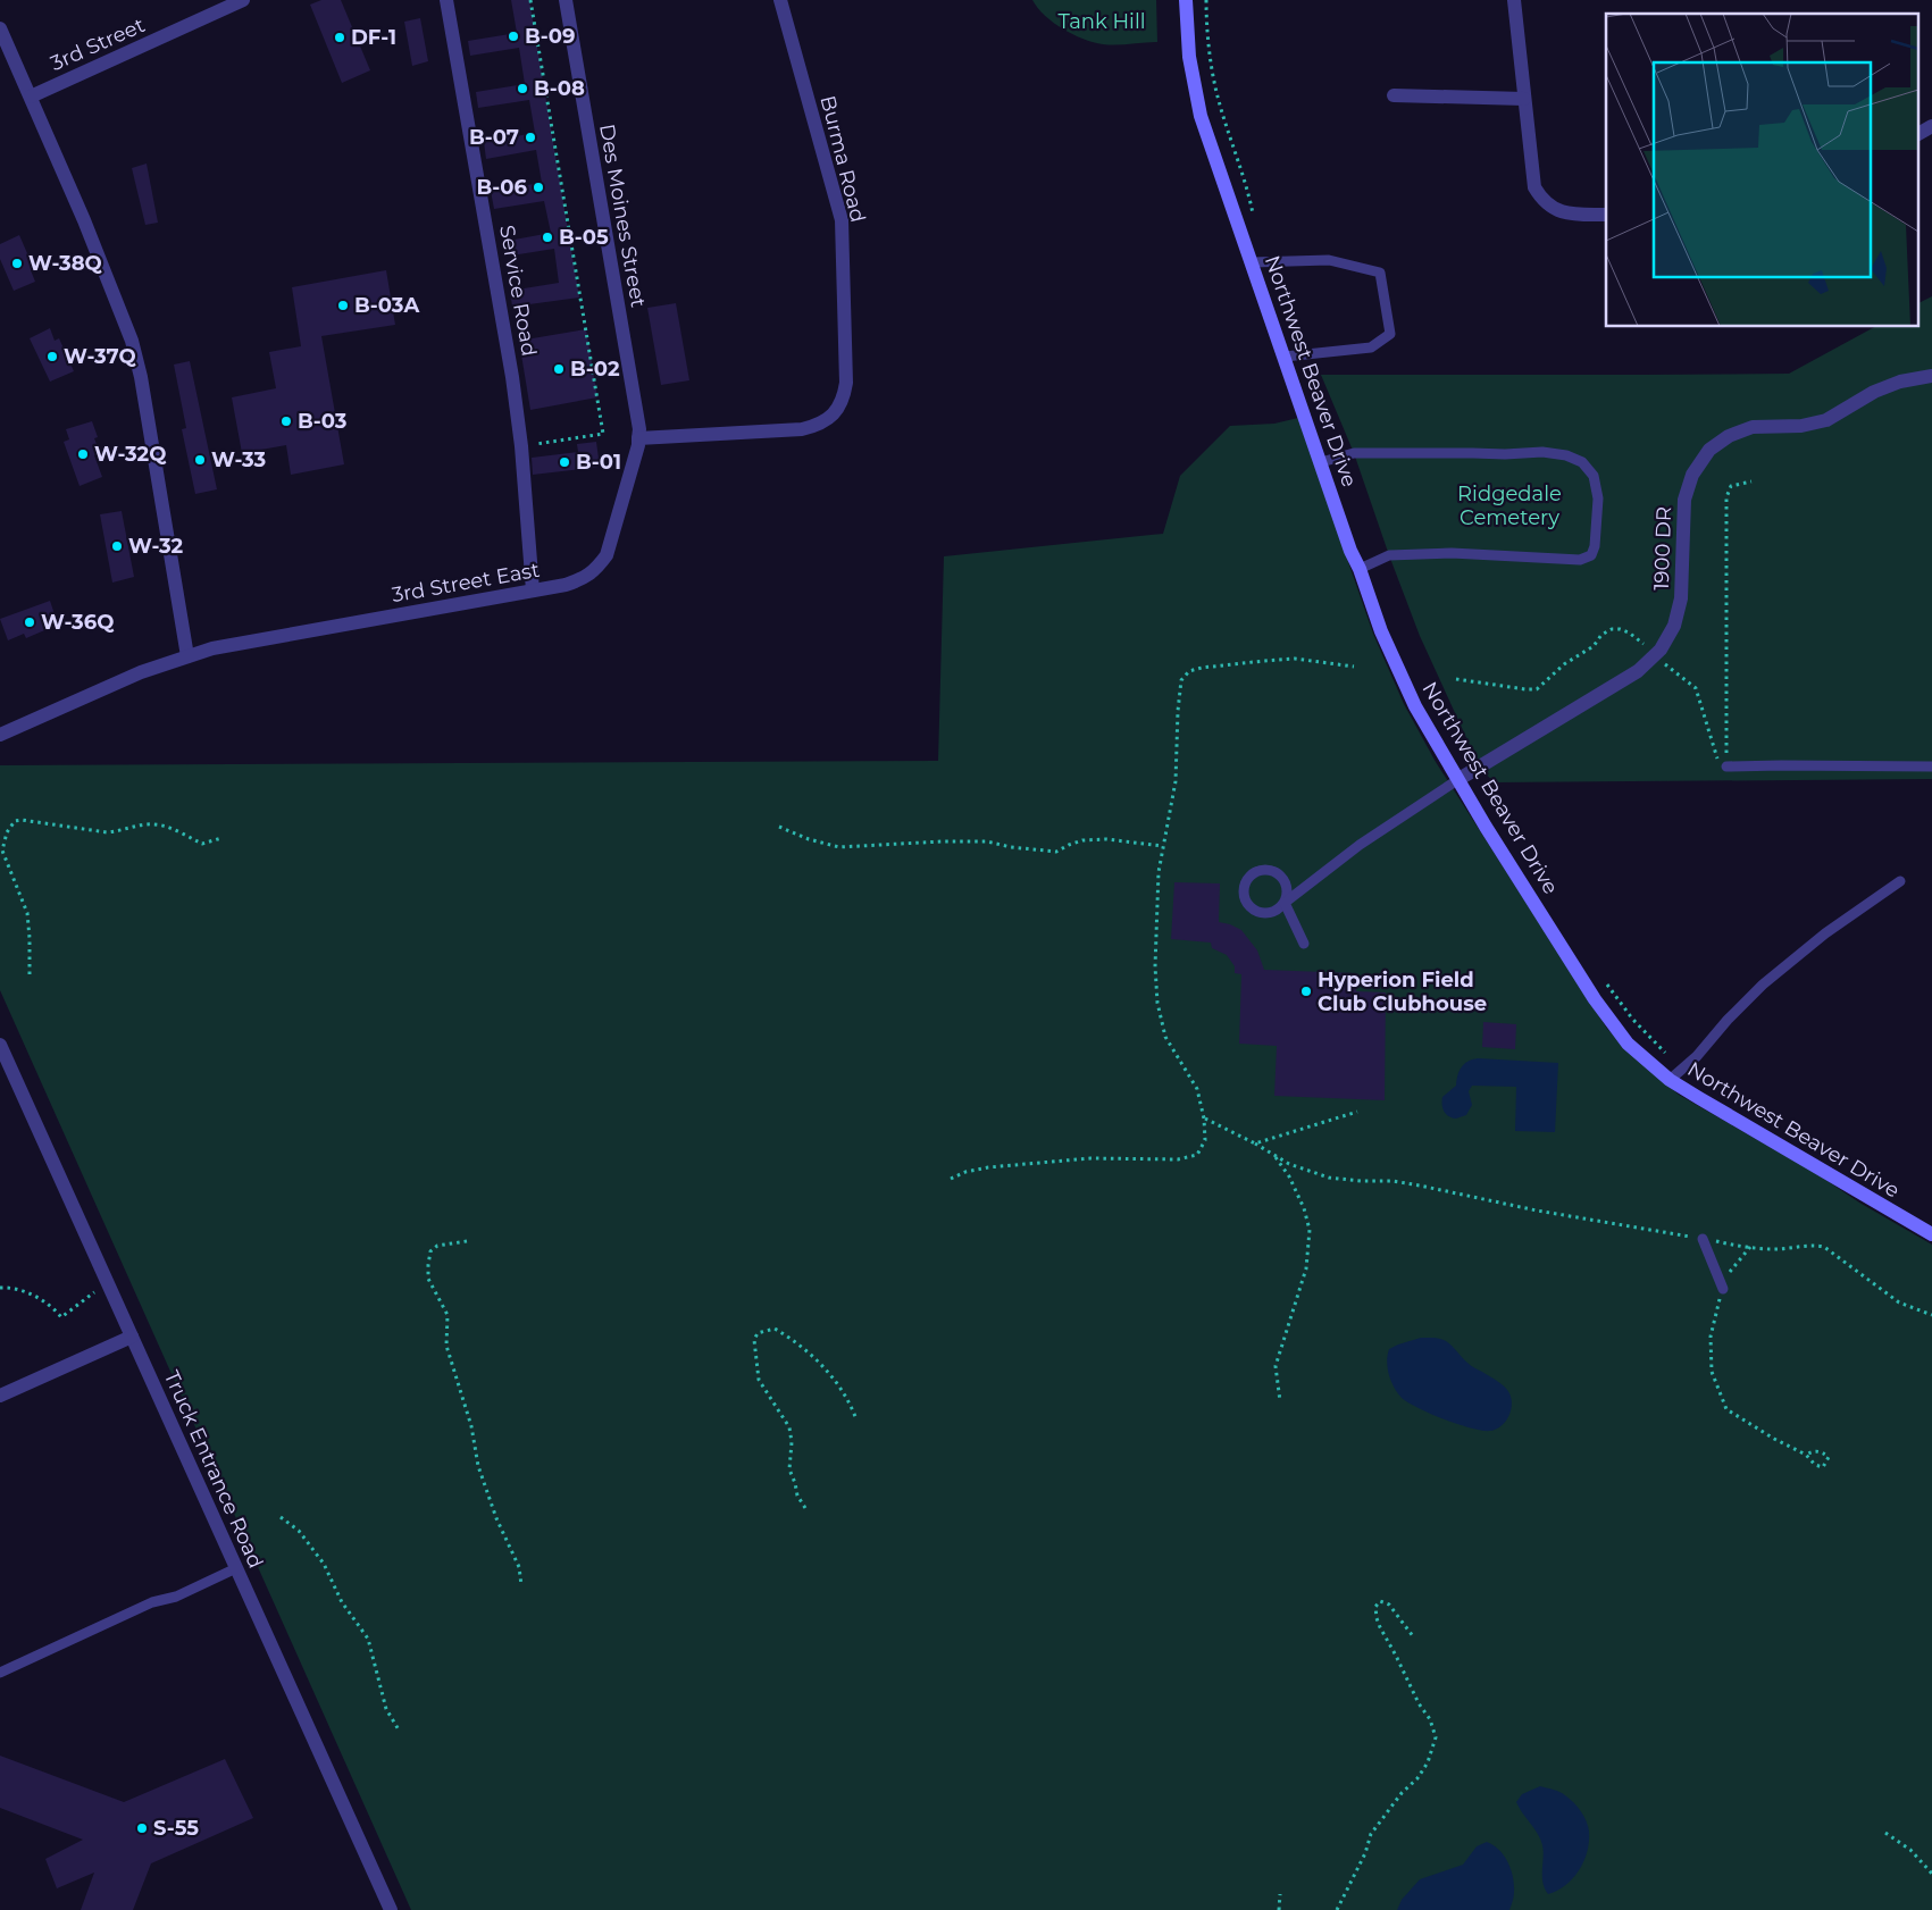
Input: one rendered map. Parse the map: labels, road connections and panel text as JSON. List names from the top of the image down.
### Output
{
  "streets": {
    "main road": ["Northwest Beaver Drive"],
    "street": [
      "3rd Street",
      "Burma Road",
      "Des Moines Street",
      "Service Road",
      "1900 DR",
      "3rd Street East",
      "Truck Entrance Road"
    ]
  },
  "crossings": [
    ["Burma Road", "Des Moines Street"],
    ["Burma Road", "3rd Street East"],
    ["Des Moines Street", "3rd Street East"],
    ["Service Road", "3rd Street East"],
    ["Northwest Beaver Drive", "1900 DR"]
  ],
  "parks": ["Tank Hill", "Ridgedale Cemetery"],
  "places": [
    "B-09",
    "DF-1",
    "B-08",
    "B-07",
    "B-06",
    "B-05",
    "W-38Q",
    "B-03A",
    "W-37Q",
    "B-02",
    "B-03",
    "W-32Q",
    "W-33",
    "B-01",
    "W-32",
    "W-36Q",
    "Hyperion Field Club Clubhouse",
    "S-55"
  ]
}
